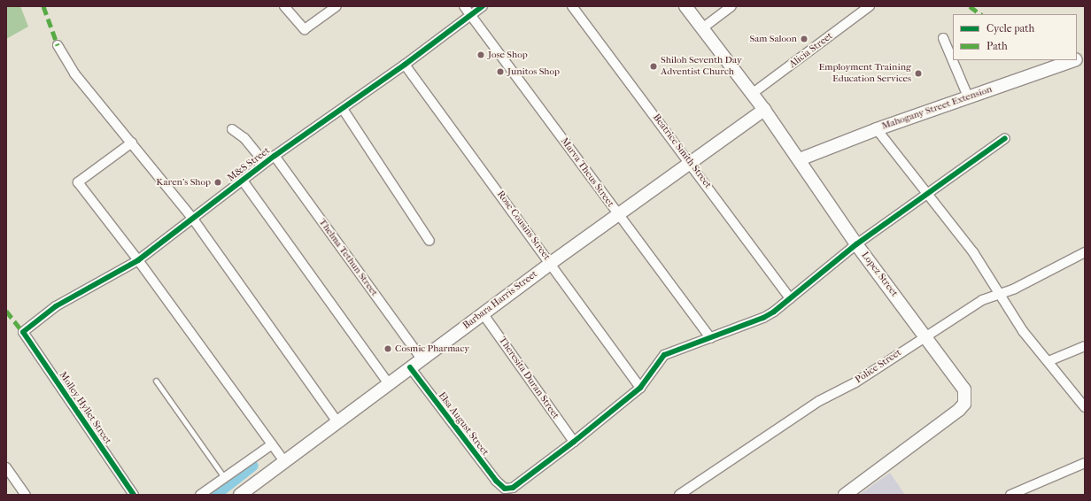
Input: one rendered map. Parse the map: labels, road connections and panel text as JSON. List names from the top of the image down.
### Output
{
  "streets": {
    "street": [
      "Alicia Street",
      "Mahogany Street Extension",
      "Beatrice Smith Street",
      "M&S Street",
      "Marva Theus Street",
      "Rose Cousins Street",
      "Thelma Tethun Street",
      "Lopez Street",
      "Barbara Harris Street",
      "Police Street",
      "Theresita Duran Street",
      "Molley Hyllet Street",
      "Elsa August Street"
    ]
  },
  "crossings": [
    ["Alicia Street", "Lopez Street"],
    ["Mahogany Street Extension", "Lopez Street"],
    ["Beatrice Smith Street", "Barbara Harris Street"],
    ["M&S Street", "Marva Theus Street"],
    ["M&S Street", "Rose Cousins Street"],
    ["M&S Street", "Thelma Tethun Street"],
    ["M&S Street", "Molley Hyllet Street"],
    ["Marva Theus Street", "Barbara Harris Street"],
    ["Rose Cousins Street", "Barbara Harris Street"],
    ["Thelma Tethun Street", "Barbara Harris Street"],
    ["Lopez Street", "Barbara Harris Street"],
    ["Lopez Street", "Police Street"],
    ["Barbara Harris Street", "Theresita Duran Street"],
    ["Barbara Harris Street", "Elsa August Street"],
    ["Theresita Duran Street", "Elsa August Street"]
  ],
  "places": [
    "Sam Saloon",
    "Jose Shop",
    "Shiloh Seventh Day Adventist Church",
    "Junitos Shop",
    "Employment Training Education Services",
    "Karen's Shop",
    "Cosmic Pharmacy"
  ],
  "legend": ["Cycle path", "Path"]
}
